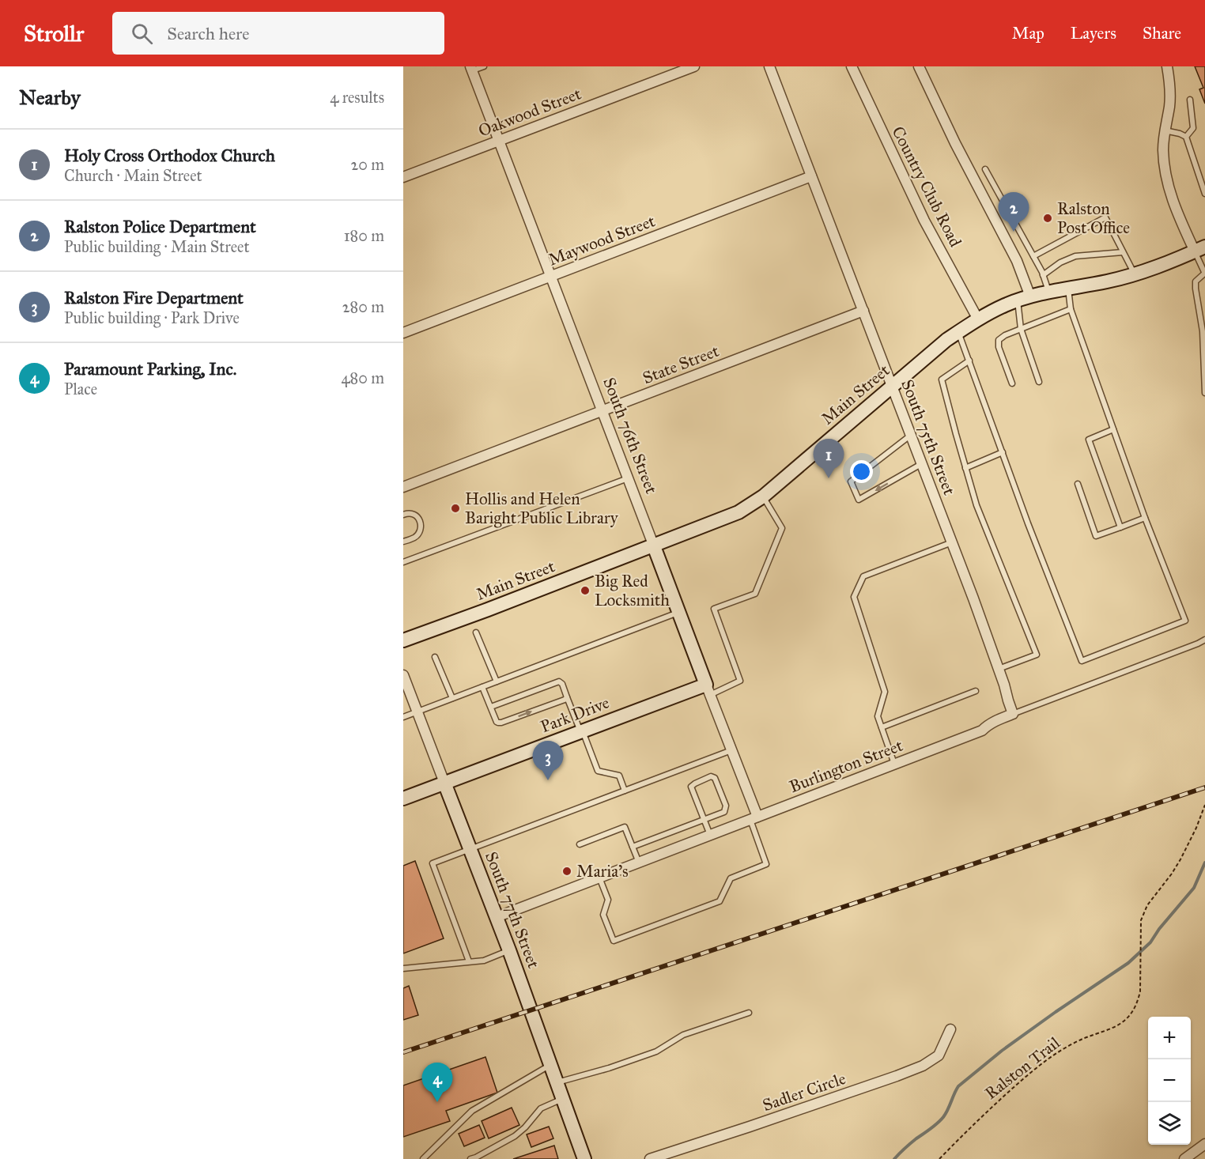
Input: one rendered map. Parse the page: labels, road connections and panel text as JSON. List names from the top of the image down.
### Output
{
  "streets": {
    "main road": [
      "Main Street",
      "South 76th Street",
      "Park Drive",
      "South 77th Street"
    ],
    "street": [
      "Oakwood Street",
      "Country Club Road",
      "Maywood Street",
      "State Street",
      "South 75th Street",
      "Burlington Street",
      "Sadler Circle"
    ],
    "path": ["Ralston Trail"]
  },
  "crossings": [
    ["Oakwood Street", "South 76th Street"],
    ["Country Club Road", "Main Street"],
    ["Maywood Street", "South 76th Street"],
    ["Maywood Street", "South 75th Street"],
    ["State Street", "South 76th Street"],
    ["State Street", "South 75th Street"],
    ["Main Street", "South 76th Street"],
    ["Main Street", "South 75th Street"],
    ["South 76th Street", "Park Drive"],
    ["South 76th Street", "Burlington Street"],
    ["South 75th Street", "Burlington Street"],
    ["Park Drive", "South 77th Street"],
    ["Burlington Street", "South 77th Street"]
  ],
  "places": [
    "Ralston Post Office",
    "Hollis and Helen Baright Public Library",
    "Big Red Locksmith",
    "Maria's"
  ],
  "page": {
    "header": "Strollr",
    "search": "Search here",
    "nav": ["Map", "Layers", "Share"],
    "heading": ["Nearby", "4 results"],
    "list": [
      {
        "mark": "1",
        "name": "Holy Cross Orthodox Church",
        "note": "Church · Main Street",
        "value": "20 m"
      },
      {
        "mark": "2",
        "name": "Ralston Police Department",
        "note": "Public building · Main Street",
        "value": "180 m"
      },
      {
        "mark": "3",
        "name": "Ralston Fire Department",
        "note": "Public building · Park Drive",
        "value": "280 m"
      },
      {
        "mark": "4",
        "name": "Paramount Parking, Inc.",
        "note": "Place",
        "value": "480 m"
      }
    ],
    "pins": [
      "2",
      "1",
      "3",
      "4"
    ],
    "map_buttons": ["+", "−"]
  }
}
